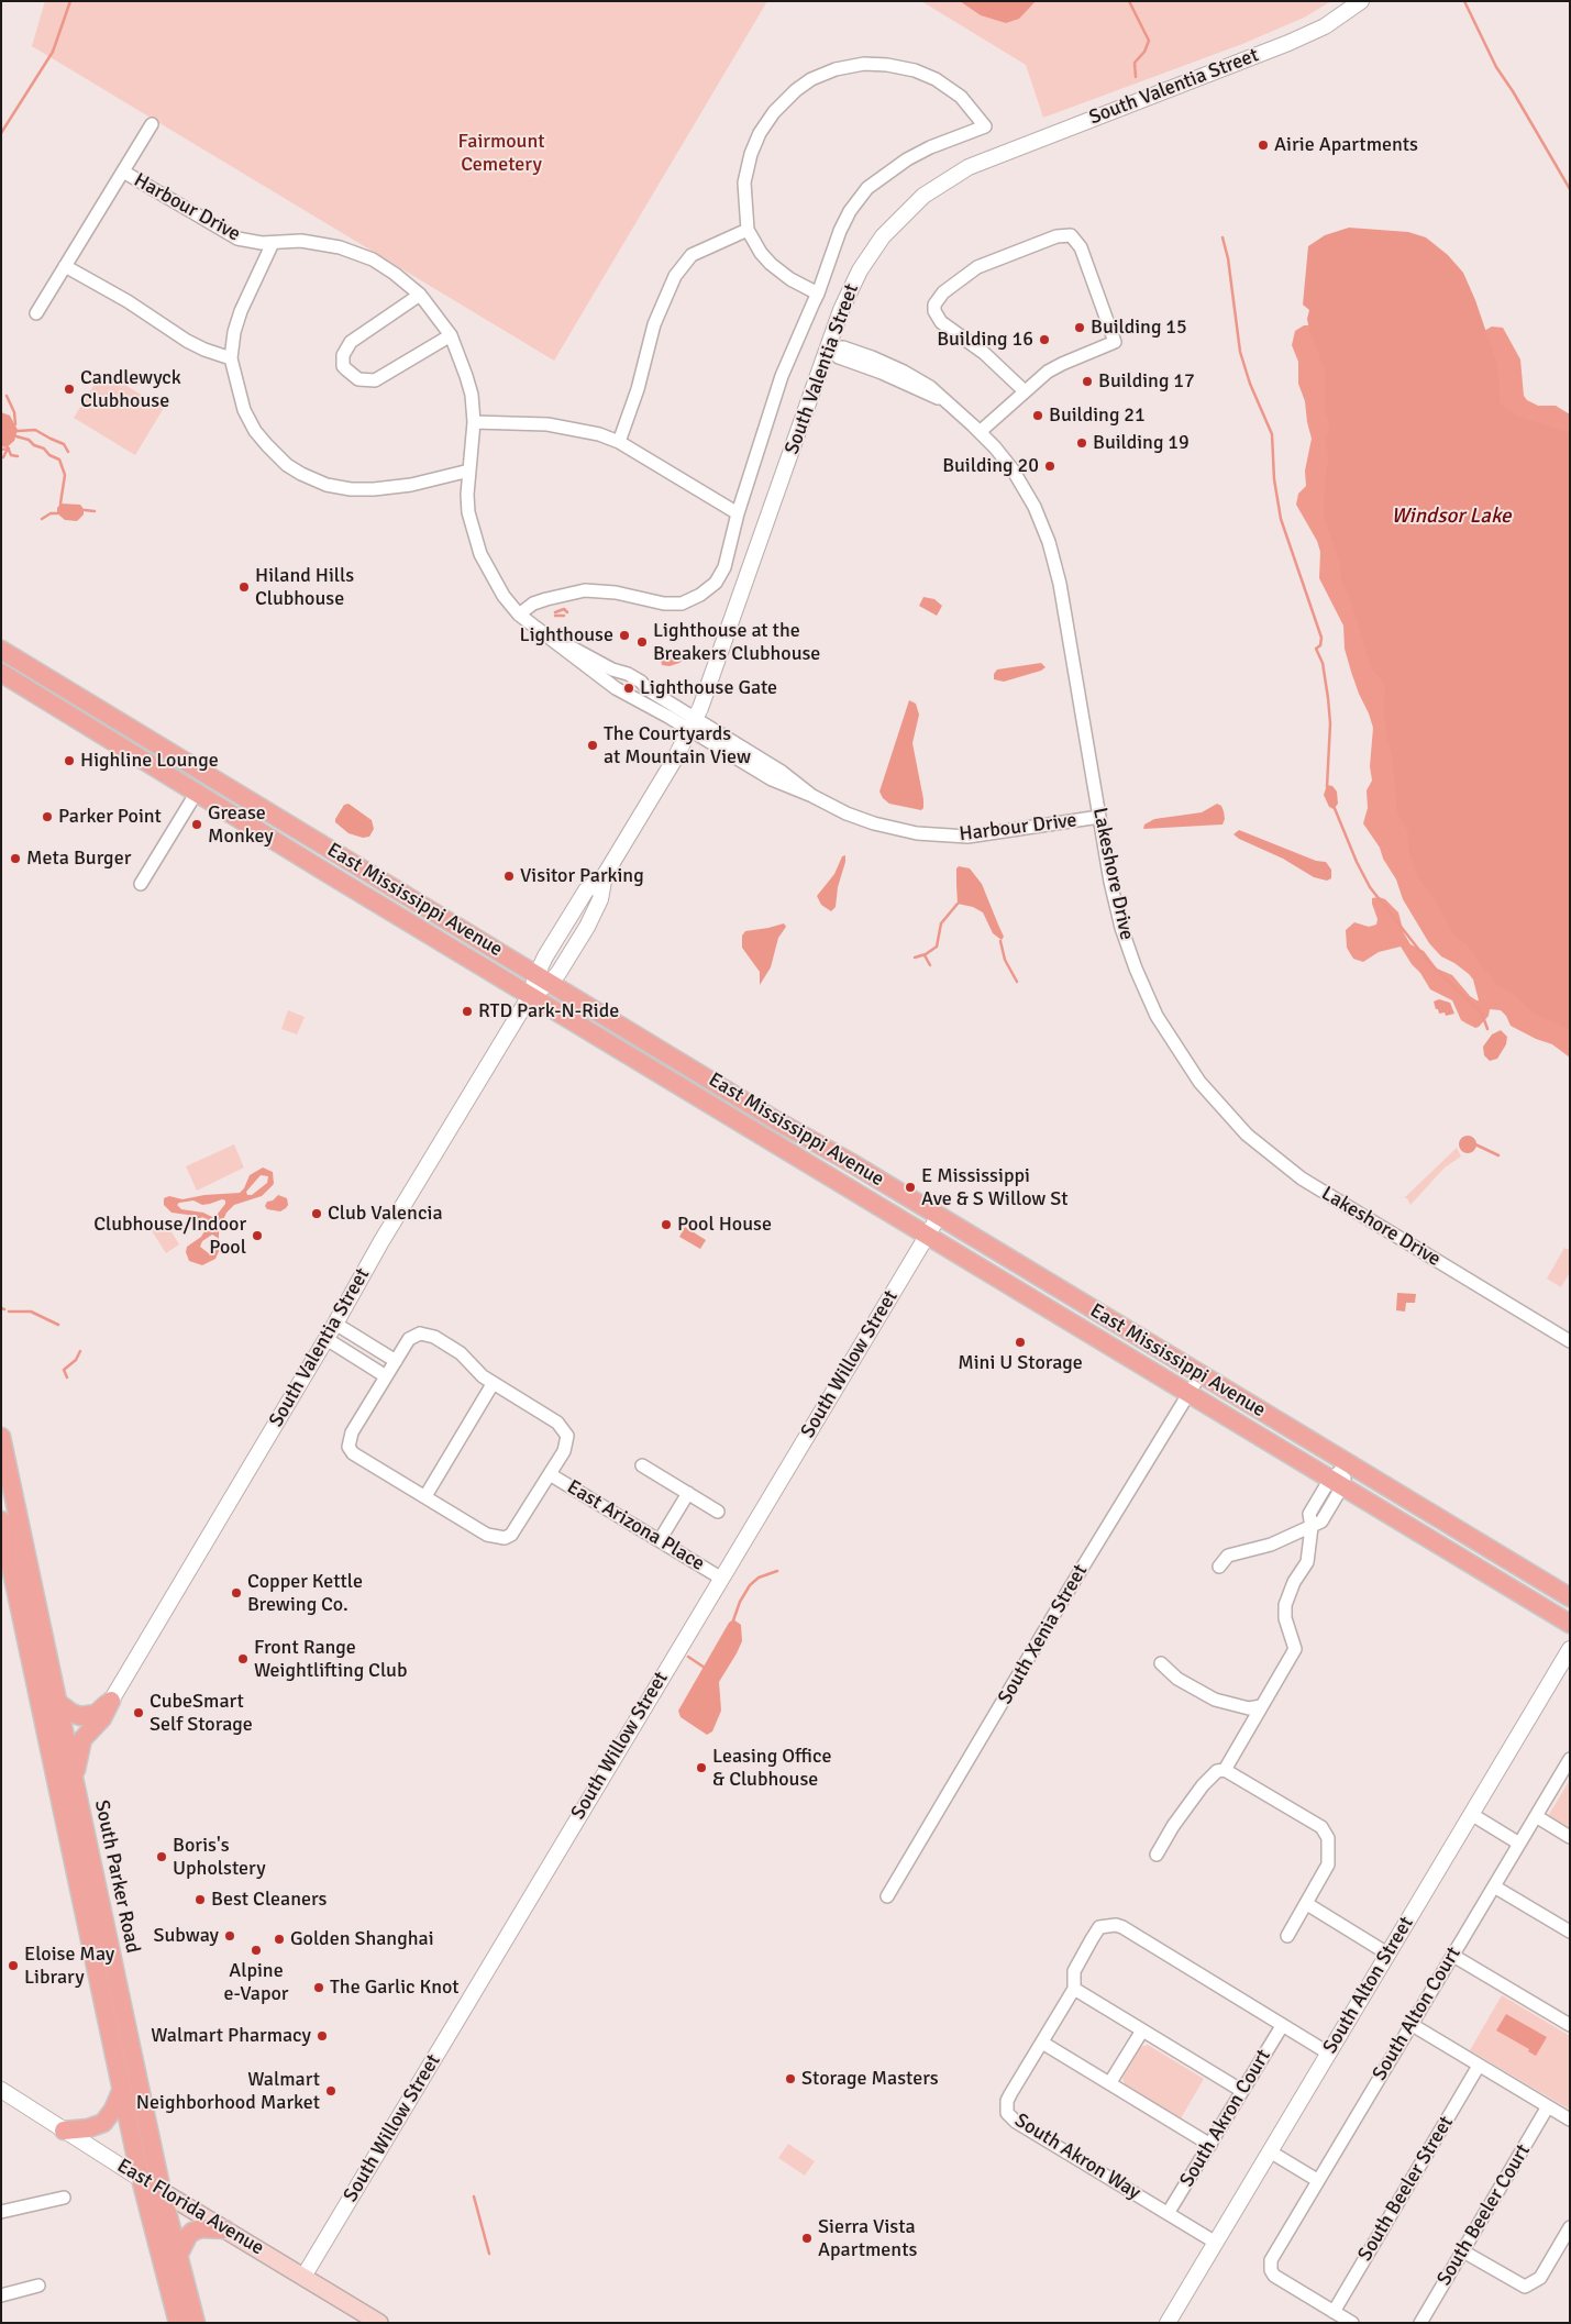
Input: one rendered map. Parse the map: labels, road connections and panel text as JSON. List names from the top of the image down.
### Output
{
  "streets": {
    "main road": ["East Mississippi Avenue", "South Parker Road", "East Florida Avenue"],
    "street": [
      "South Valentia Street",
      "Harbour Drive",
      "Lakeshore Drive",
      "South Willow Street",
      "East Arizona Place",
      "South Xenia Street",
      "South Alton Street",
      "South Alton Court",
      "South Akron Court",
      "South Akron Way",
      "South Beeler Street",
      "South Beeler Court"
    ]
  },
  "crossings": [
    ["South Valentia Street", "Harbour Drive"],
    ["South Valentia Street", "Lakeshore Drive"],
    ["South Valentia Street", "East Mississippi Avenue"],
    ["Harbour Drive", "Lakeshore Drive"],
    ["East Mississippi Avenue", "South Willow Street"],
    ["East Mississippi Avenue", "South Xenia Street"],
    ["South Willow Street", "East Arizona Place"],
    ["South Willow Street", "East Florida Avenue"],
    ["South Parker Road", "East Florida Avenue"],
    ["South Alton Street", "South Akron Way"],
    ["South Alton Court", "South Beeler Street"],
    ["South Akron Court", "South Akron Way"]
  ],
  "water": ["Windsor Lake"],
  "parks": ["Fairmount Cemetery"],
  "places": [
    "Airie Apartments",
    "Building 15",
    "Building 16",
    "Building 17",
    "Candlewyck Clubhouse",
    "Building 21",
    "Building 19",
    "Building 20",
    "Hiland Hills Clubhouse",
    "Lighthouse",
    "Lighthouse at the Breakers Clubhouse",
    "Lighthouse Gate",
    "The Courtyards at Mountain View",
    "Highline Lounge",
    "Parker Point",
    "Grease Monkey",
    "Meta Burger",
    "Visitor Parking",
    "RTD Park-N-Ride",
    "E Mississippi Ave & S Willow St",
    "Club Valencia",
    "Pool House",
    "Clubhouse/Indoor Pool",
    "Mini U Storage",
    "Copper Kettle Brewing Co.",
    "Front Range Weightlifting Club",
    "CubeSmart Self Storage",
    "Leasing Office & Clubhouse",
    "Boris's Upholstery",
    "Best Cleaners",
    "Subway",
    "Golden Shanghai",
    "Alpine e-Vapor",
    "Eloise May Library",
    "The Garlic Knot",
    "Walmart Pharmacy",
    "Storage Masters",
    "Walmart Neighborhood Market",
    "Sierra Vista Apartments"
  ]
}
